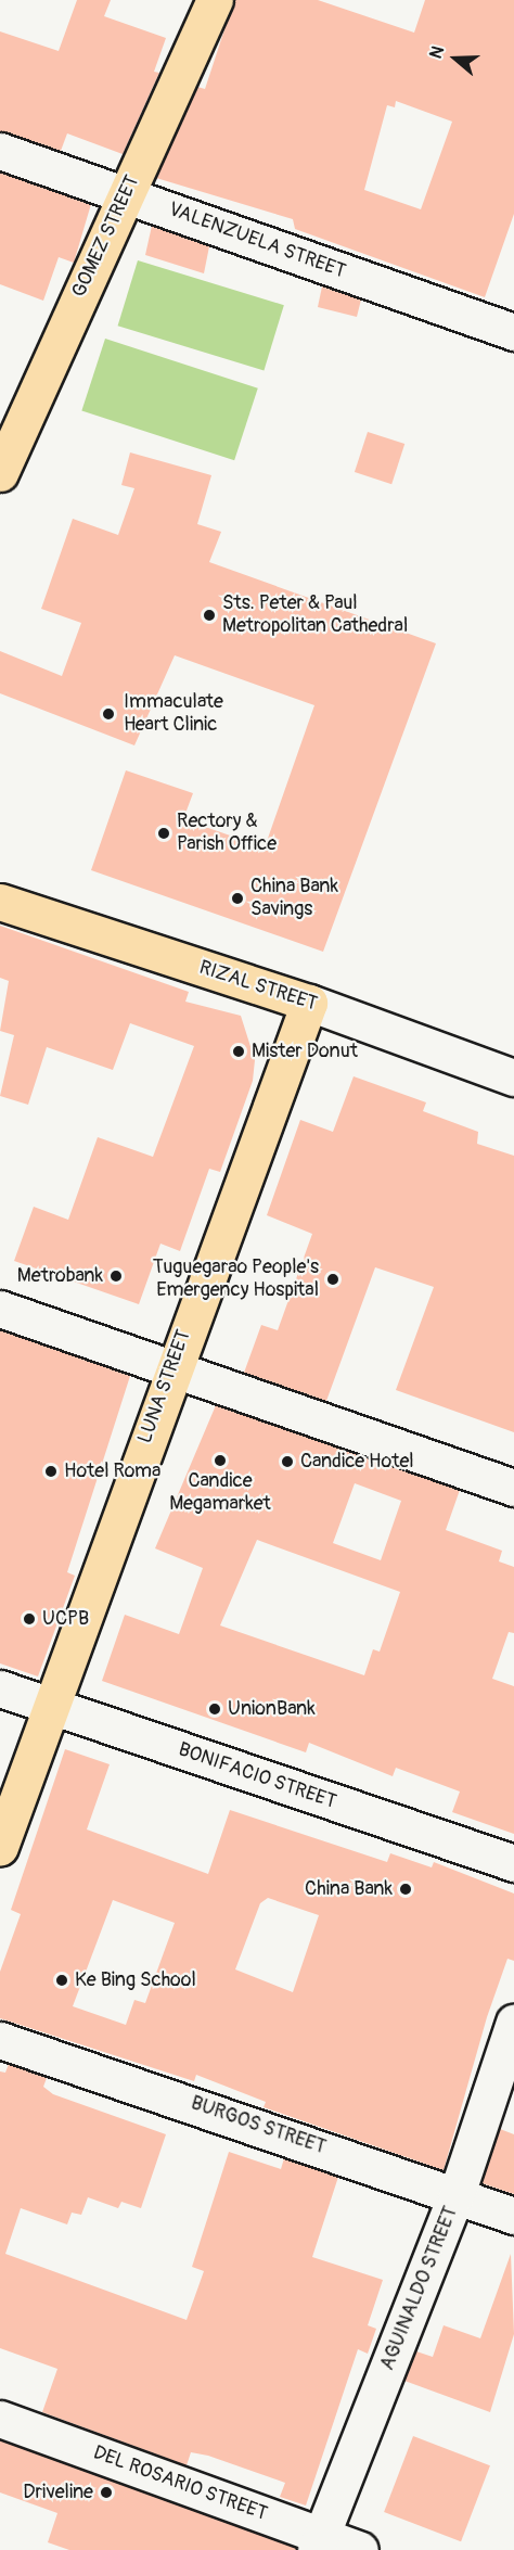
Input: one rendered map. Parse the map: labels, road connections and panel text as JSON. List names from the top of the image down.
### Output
{
  "streets": {
    "main road": ["GOMEZ STREET", "RIZAL STREET", "LUNA STREET"],
    "street": [
      "VALENZUELA STREET",
      "BONIFACIO STREET",
      "BURGOS STREET",
      "AGUINALDO STREET",
      "DEL ROSARIO STREET"
    ]
  },
  "crossings": [
    ["GOMEZ STREET", "VALENZUELA STREET"],
    ["RIZAL STREET", "LUNA STREET"],
    ["LUNA STREET", "BONIFACIO STREET"],
    ["BURGOS STREET", "AGUINALDO STREET"],
    ["AGUINALDO STREET", "DEL ROSARIO STREET"]
  ],
  "places": [
    "Sts. Peter & Paul Metropolitan Cathedral",
    "Immaculate Heart Clinic",
    "Rectory & Parish Office",
    "China Bank Savings",
    "Mister Donut",
    "Metrobank",
    "Tuguegarao People's Emergency Hospital",
    "Candice Megamarket",
    "Candice Hotel",
    "Hotel Roma",
    "UCPB",
    "UnionBank",
    "China Bank",
    "Ke Bing School",
    "Driveline"
  ],
  "north": "left"
}
